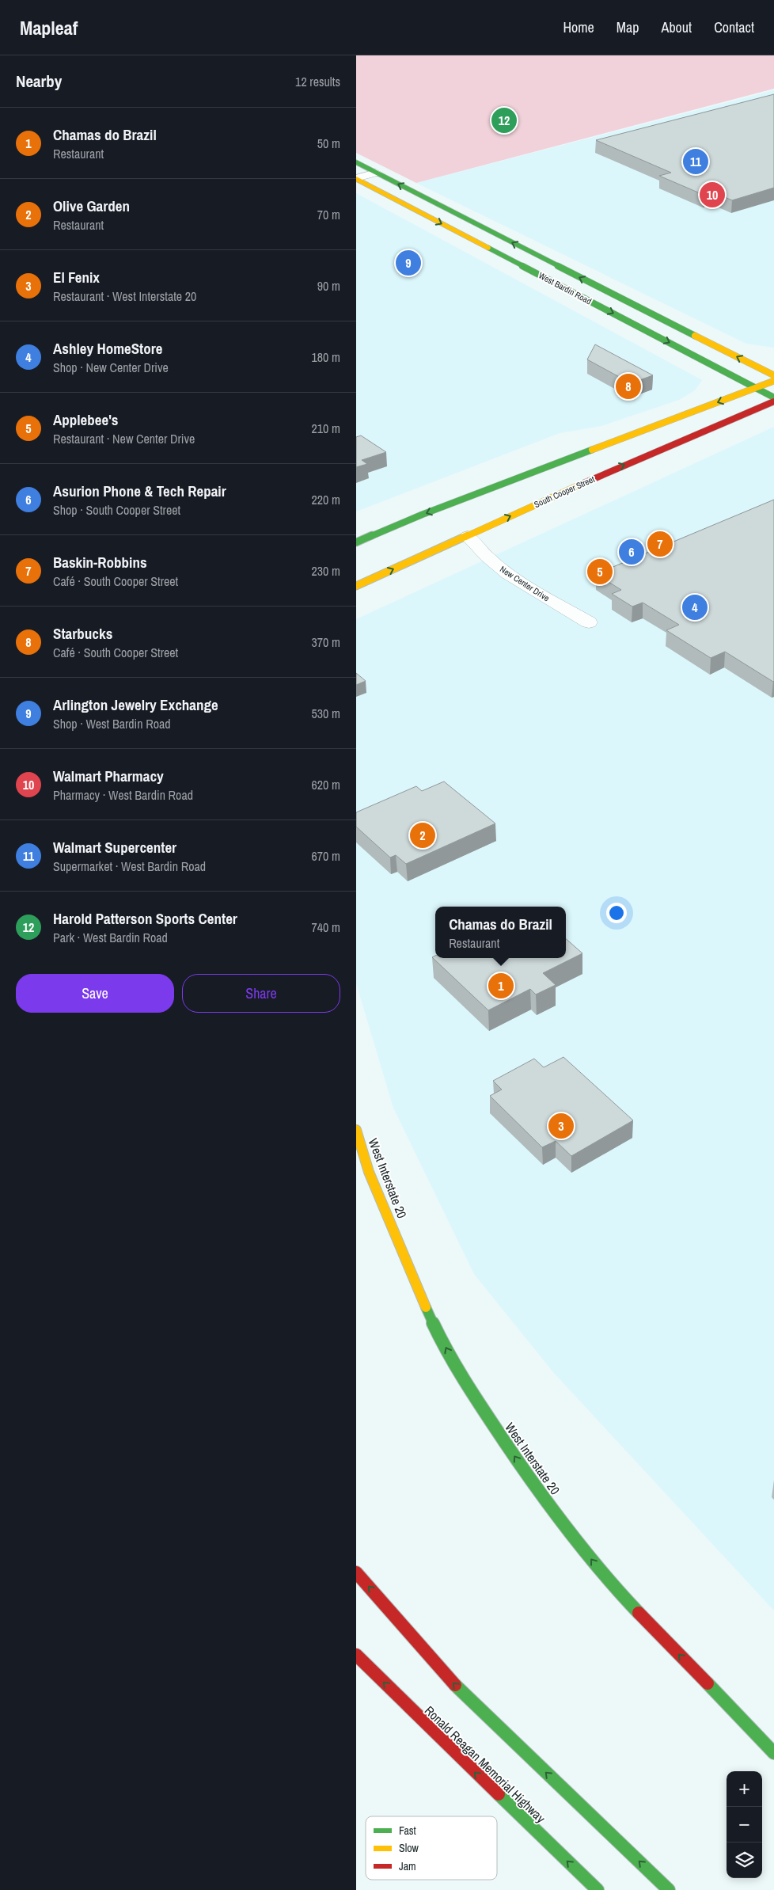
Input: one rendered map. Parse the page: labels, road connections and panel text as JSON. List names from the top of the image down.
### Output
{
  "streets": {
    "main road": [
      "West Bardin Road",
      "South Cooper Street",
      "West Interstate 20",
      "Ronald Reagan Memorial Highway"
    ],
    "street": ["New Center Drive"]
  },
  "crossings": [
    ["South Cooper Street", "New Center Drive"]
  ],
  "one_way": ["West Interstate 20"],
  "legend": ["Fast", "Slow", "Jam"],
  "page": {
    "header": "Mapleaf",
    "nav": [
      "Home",
      "Map",
      "About",
      "Contact"
    ],
    "heading": ["Nearby", "12 results"],
    "pins": [
      "12",
      "11",
      "10",
      "9",
      "8",
      "7",
      "6",
      "5",
      "4",
      "2",
      "1",
      "3"
    ],
    "list": [
      {
        "mark": "1",
        "name": "Chamas do Brazil",
        "note": "Restaurant",
        "value": "50 m"
      },
      {
        "mark": "2",
        "name": "Olive Garden",
        "note": "Restaurant",
        "value": "70 m"
      },
      {
        "mark": "3",
        "name": "El Fenix",
        "note": "Restaurant · West Interstate 20",
        "value": "90 m"
      },
      {
        "mark": "4",
        "name": "Ashley HomeStore",
        "note": "Shop · New Center Drive",
        "value": "180 m"
      },
      {
        "mark": "5",
        "name": "Applebee's",
        "note": "Restaurant · New Center Drive",
        "value": "210 m"
      },
      {
        "mark": "6",
        "name": "Asurion Phone & Tech Repair",
        "note": "Shop · South Cooper Street",
        "value": "220 m"
      },
      {
        "mark": "7",
        "name": "Baskin-Robbins",
        "note": "Café · South Cooper Street",
        "value": "230 m"
      },
      {
        "mark": "8",
        "name": "Starbucks",
        "note": "Café · South Cooper Street",
        "value": "370 m"
      },
      {
        "mark": "9",
        "name": "Arlington Jewelry Exchange",
        "note": "Shop · West Bardin Road",
        "value": "530 m"
      },
      {
        "mark": "10",
        "name": "Walmart Pharmacy",
        "note": "Pharmacy · West Bardin Road",
        "value": "620 m"
      },
      {
        "mark": "11",
        "name": "Walmart Supercenter",
        "note": "Supermarket · West Bardin Road",
        "value": "670 m"
      },
      {
        "mark": "12",
        "name": "Harold Patterson Sports Center",
        "note": "Park · West Bardin Road",
        "value": "740 m"
      }
    ],
    "popup": ["Chamas do Brazil", "Restaurant"],
    "buttons": ["Save", "Share"],
    "map_buttons": ["+", "−"]
  }
}
